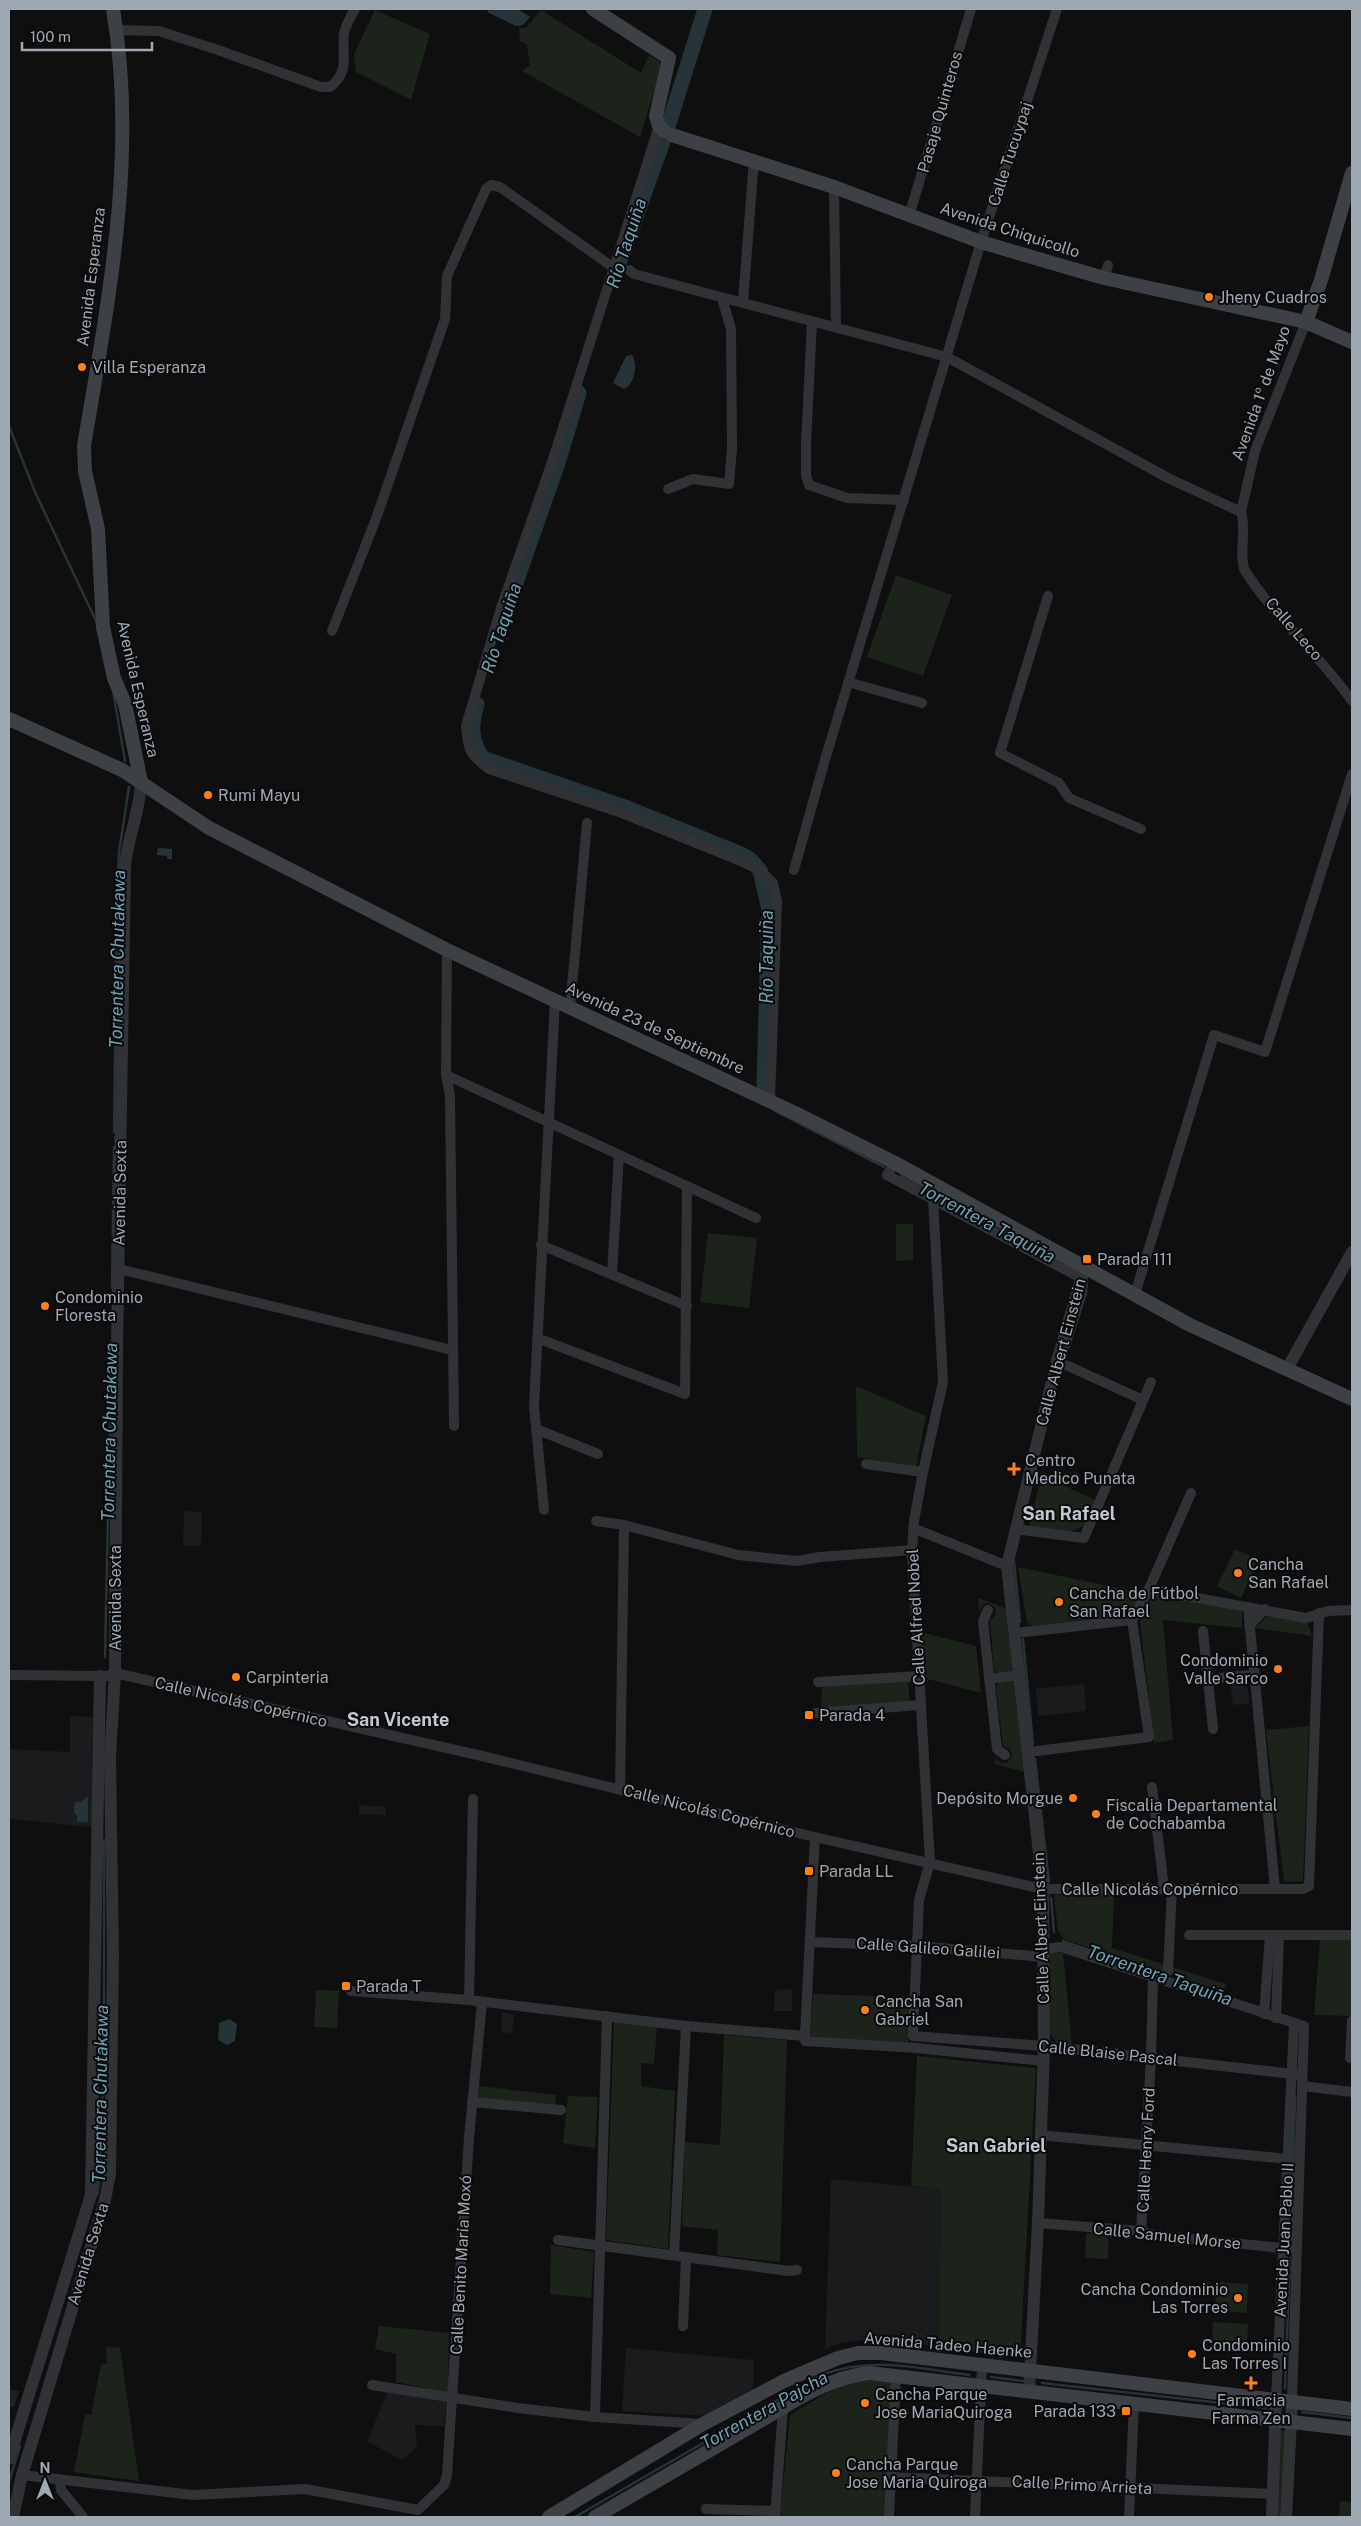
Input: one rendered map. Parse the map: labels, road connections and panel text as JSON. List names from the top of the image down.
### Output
{
  "streets": {
    "main road": [
      "Avenida Chiquicollo",
      "Avenida Esperanza",
      "Avenida 1º de Mayo",
      "Avenida 23 de Septiembre",
      "Avenida Tadeo Haenke"
    ],
    "street": [
      "Pasaje Quinteros",
      "Calle Tucuypaj",
      "Calle Leco",
      "Avenida Sexta",
      "Calle Albert Einstein",
      "Calle Alfred Nobel",
      "Calle Nicolás Copérnico",
      "Calle Galileo Galilei",
      "Calle Blaise Pascal",
      "Calle Henry Ford",
      "Calle Samuel Morse",
      "Avenida Juan Pablo II",
      "Calle Benito María Moxó",
      "Calle Primo Arrieta"
    ]
  },
  "crossings": [
    ["Pasaje Quinteros", "Avenida Chiquicollo"],
    ["Calle Tucuypaj", "Avenida Chiquicollo"],
    ["Avenida Chiquicollo", "Avenida 1º de Mayo"],
    ["Avenida Esperanza", "Avenida 23 de Septiembre"],
    ["Avenida Esperanza", "Avenida Sexta"],
    ["Avenida 1º de Mayo", "Calle Leco"],
    ["Avenida 23 de Septiembre", "Avenida Sexta"],
    ["Avenida 23 de Septiembre", "Calle Albert Einstein"],
    ["Avenida Sexta", "Calle Nicolás Copérnico"],
    ["Calle Albert Einstein", "Calle Nicolás Copérnico"],
    ["Calle Albert Einstein", "Calle Galileo Galilei"],
    ["Calle Albert Einstein", "Calle Blaise Pascal"],
    ["Calle Albert Einstein", "Calle Samuel Morse"],
    ["Calle Albert Einstein", "Avenida Tadeo Haenke"],
    ["Calle Alfred Nobel", "Calle Nicolás Copérnico"],
    ["Calle Alfred Nobel", "Calle Galileo Galilei"],
    ["Calle Alfred Nobel", "Calle Blaise Pascal"],
    ["Calle Galileo Galilei", "Calle Henry Ford"],
    ["Calle Galileo Galilei", "Avenida Juan Pablo II"],
    ["Calle Blaise Pascal", "Calle Henry Ford"],
    ["Calle Blaise Pascal", "Avenida Juan Pablo II"],
    ["Calle Blaise Pascal", "Calle Benito María Moxó"],
    ["Calle Henry Ford", "Calle Samuel Morse"],
    ["Calle Samuel Morse", "Avenida Juan Pablo II"],
    ["Avenida Juan Pablo II", "Avenida Tadeo Haenke"],
    ["Avenida Juan Pablo II", "Calle Primo Arrieta"]
  ],
  "districts": ["San Rafael", "San Vicente", "San Gabriel"],
  "water": [
    "Río Taquiña",
    "Torrentera Chutakawa",
    "Torrentera Taquiña",
    "Torrentera Pajcha"
  ],
  "places": {
    "other": [
      "Jheny Cuadros",
      "Villa Esperanza",
      "Rumi Mayu",
      "Condominio Floresta",
      "Cancha San Rafael",
      "Cancha de Fútbol San Rafael",
      "Condominio Valle Sarco",
      "Carpinteria",
      "Depósito Morgue",
      "Fiscalia Departamental de Cochabamba",
      "Cancha San Gabriel",
      "Cancha Condominio Las Torres",
      "Condominio Las Torres I",
      "Cancha Parque Jose MariaQuiroga",
      "Cancha Parque Jose Maria Quiroga"
    ],
    "transit": [
      "Parada 111",
      "Parada 4",
      "Parada LL",
      "Parada T",
      "Parada 133"
    ],
    "health": ["Centro Medico Punata", "Farmacia Farma Zen"]
  },
  "scale_bar": "100 m",
  "north": "top"
}
